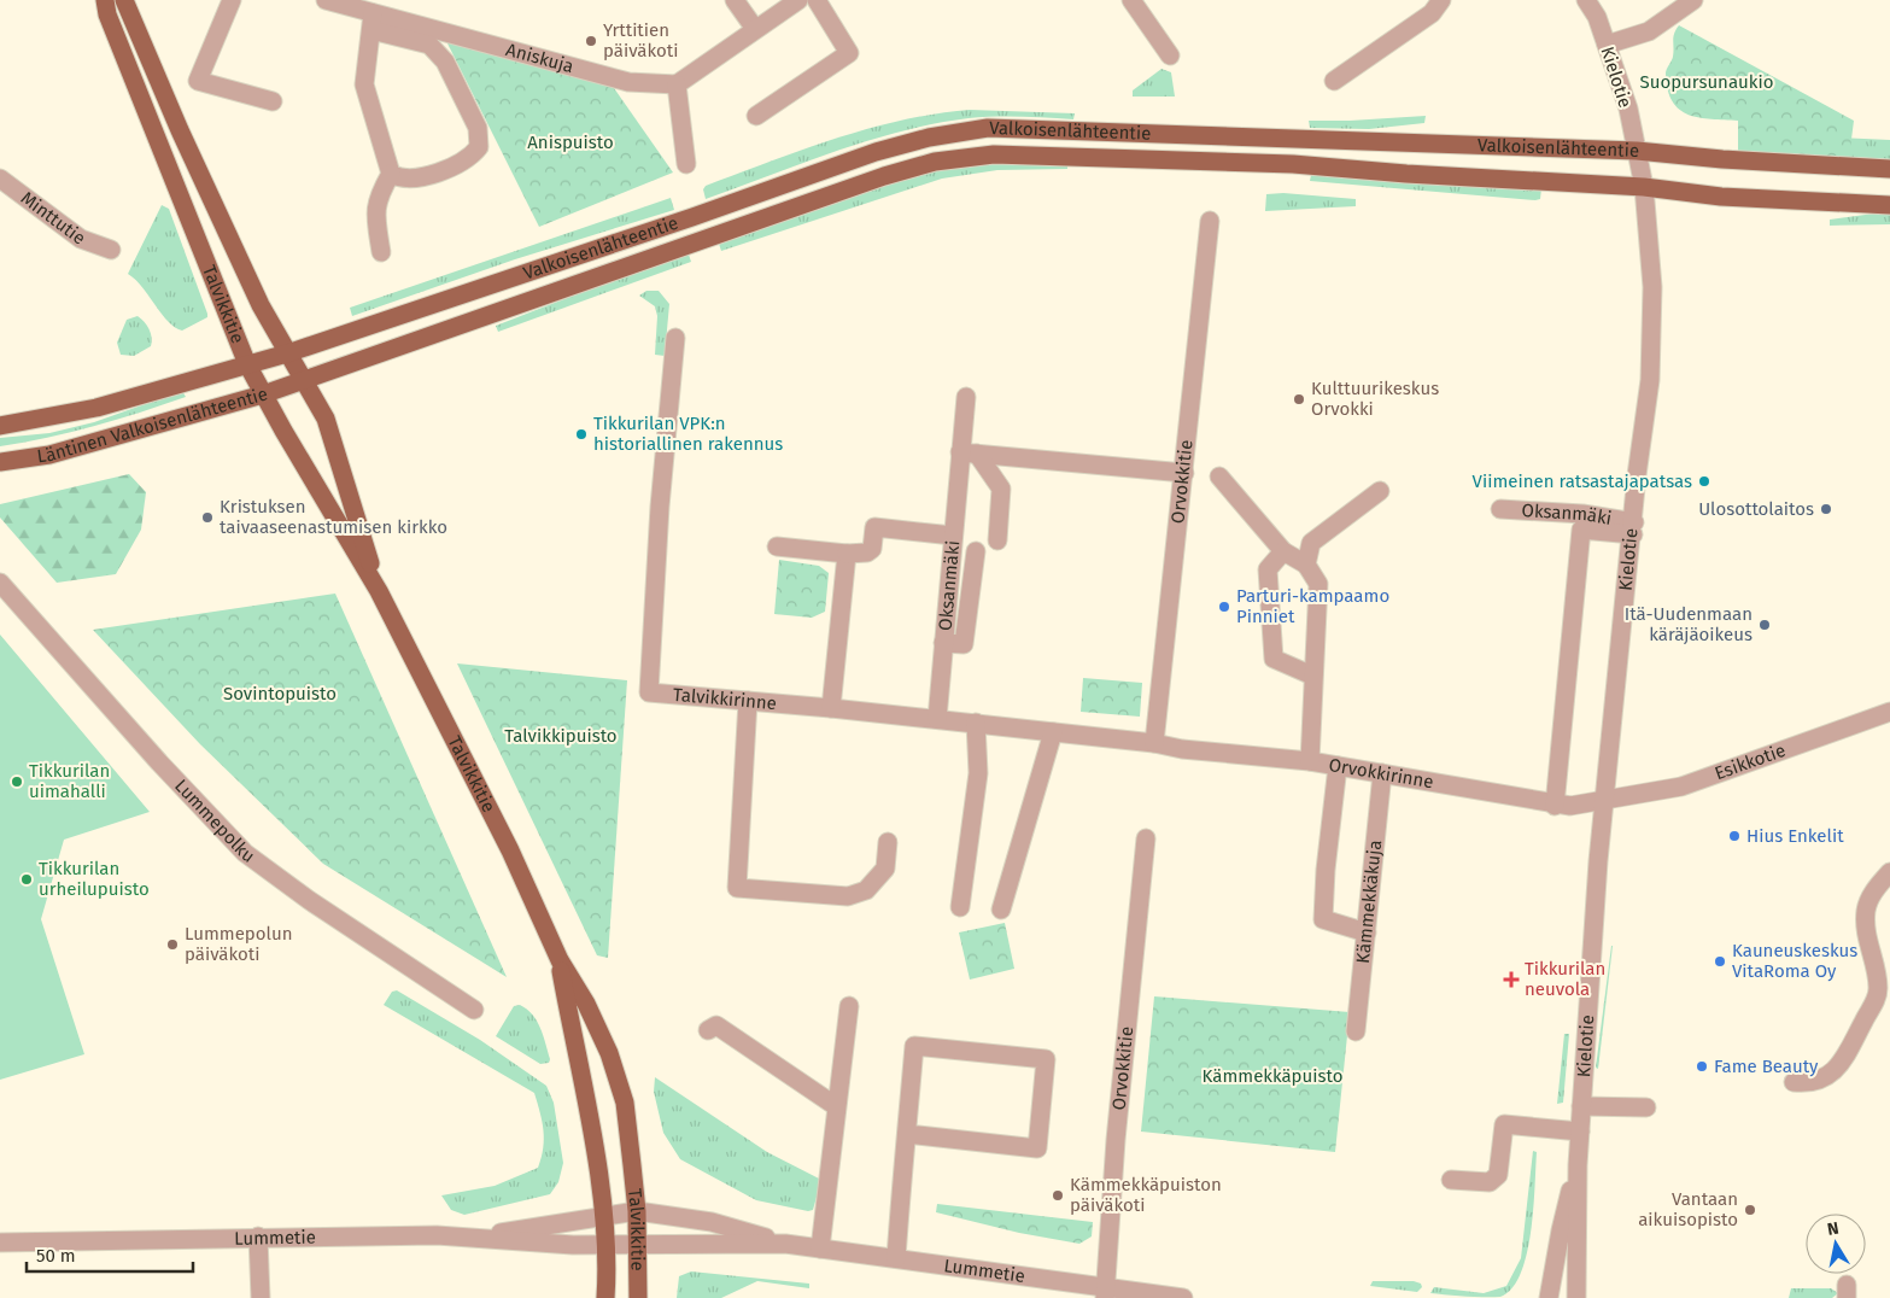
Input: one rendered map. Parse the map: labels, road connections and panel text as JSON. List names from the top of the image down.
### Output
{
  "streets": {
    "main road": ["Valkoisenlähteentie", "Talvikkitie", "Läntinen Valkoisenlähteentie"],
    "street": [
      "Aniskuja",
      "Kielotie",
      "Minttutie",
      "Orvokkitie",
      "Oksanmäki",
      "Talvikkirinne",
      "Esikkotie",
      "Orvokkirinne",
      "Lummepolku",
      "Kämmekkäkuja",
      "Lummetie"
    ]
  },
  "crossings": [
    ["Kielotie", "Valkoisenlähteentie"],
    ["Kielotie", "Oksanmäki"],
    ["Kielotie", "Esikkotie"],
    ["Kielotie", "Orvokkirinne"],
    ["Valkoisenlähteentie", "Talvikkitie"],
    ["Valkoisenlähteentie", "Läntinen Valkoisenlähteentie"],
    ["Talvikkitie", "Läntinen Valkoisenlähteentie"],
    ["Talvikkitie", "Lummetie"],
    ["Orvokkitie", "Talvikkirinne"],
    ["Orvokkitie", "Orvokkirinne"],
    ["Orvokkitie", "Lummetie"],
    ["Oksanmäki", "Talvikkirinne"],
    ["Talvikkirinne", "Orvokkirinne"],
    ["Esikkotie", "Orvokkirinne"],
    ["Orvokkirinne", "Kämmekkäkuja"]
  ],
  "parks": [
    "Suopursunaukio",
    "Anispuisto",
    "Sovintopuisto",
    "Talvikkipuisto",
    "Kämmekkäpuisto"
  ],
  "places": {
    "other": [
      "Yrttitien päiväkoti",
      "Kulttuurikeskus Orvokki",
      "Tikkurilan VPK:n historiallinen rakennus",
      "Viimeinen ratsastajapatsas",
      "Ulosottolaitos",
      "Kristuksen taivaaseenastumisen kirkko",
      "Parturi-kampaamo Pinniet",
      "Itä-Uudenmaan käräjäoikeus",
      "Tikkurilan uimahalli",
      "Hius Enkelit",
      "Tikkurilan urheilupuisto",
      "Lummepolun päiväkoti",
      "Kauneuskeskus VitaRoma Oy",
      "Fame Beauty",
      "Kämmekkäpuiston päiväkoti",
      "Vantaan aikuisopisto"
    ],
    "health": ["Tikkurilan neuvola"]
  },
  "scale_bar": "50 m",
  "north": "top"
}
